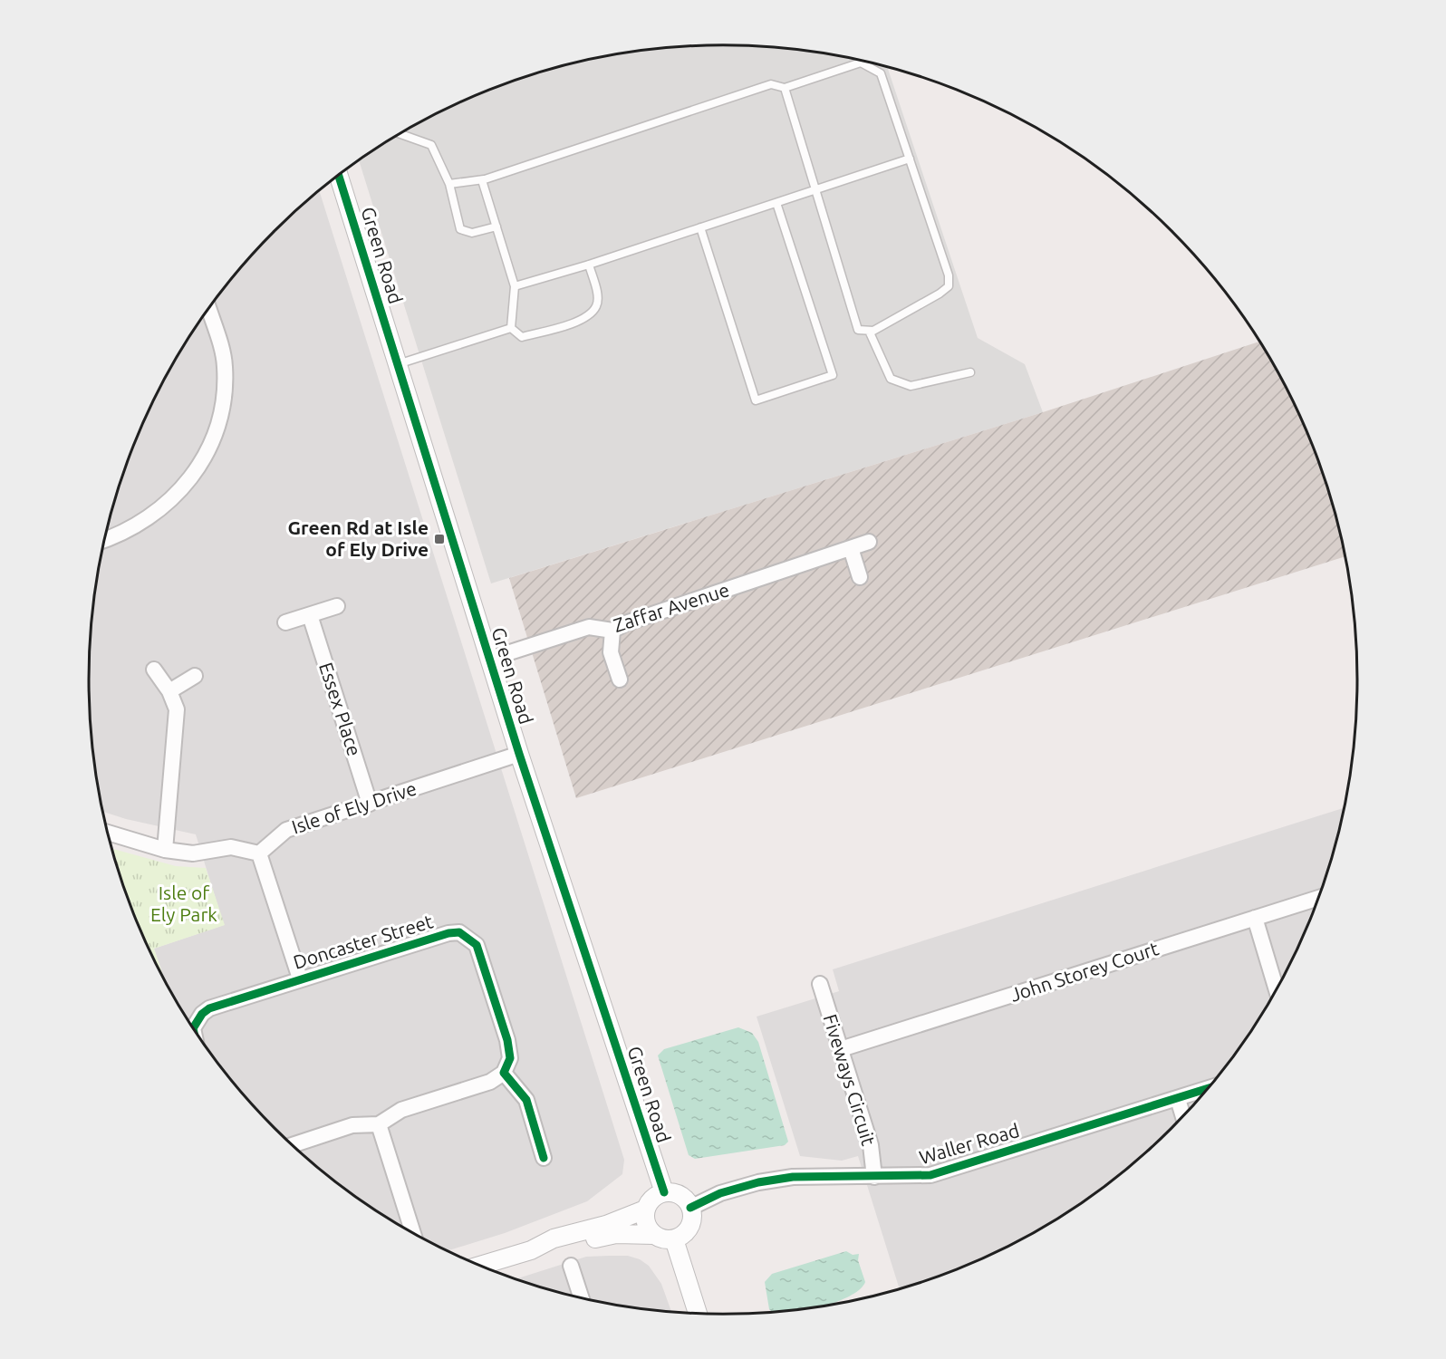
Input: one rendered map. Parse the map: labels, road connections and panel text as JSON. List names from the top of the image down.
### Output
{
  "streets": {
    "street": [
      "Green Road",
      "Zaffar Avenue",
      "Essex Place",
      "Isle of Ely Drive",
      "Doncaster Street",
      "John Storey Court",
      "Fiveways Circuit",
      "Waller Road"
    ]
  },
  "crossings": [
    ["Green Road", "Zaffar Avenue"],
    ["Green Road", "Isle of Ely Drive"],
    ["Green Road", "Waller Road"],
    ["Essex Place", "Isle of Ely Drive"],
    ["John Storey Court", "Fiveways Circuit"],
    ["Fiveways Circuit", "Waller Road"]
  ],
  "parks": ["Isle of Ely Park"],
  "places": {
    "transit": ["Green Rd at Isle of Ely Drive"]
  }
}
